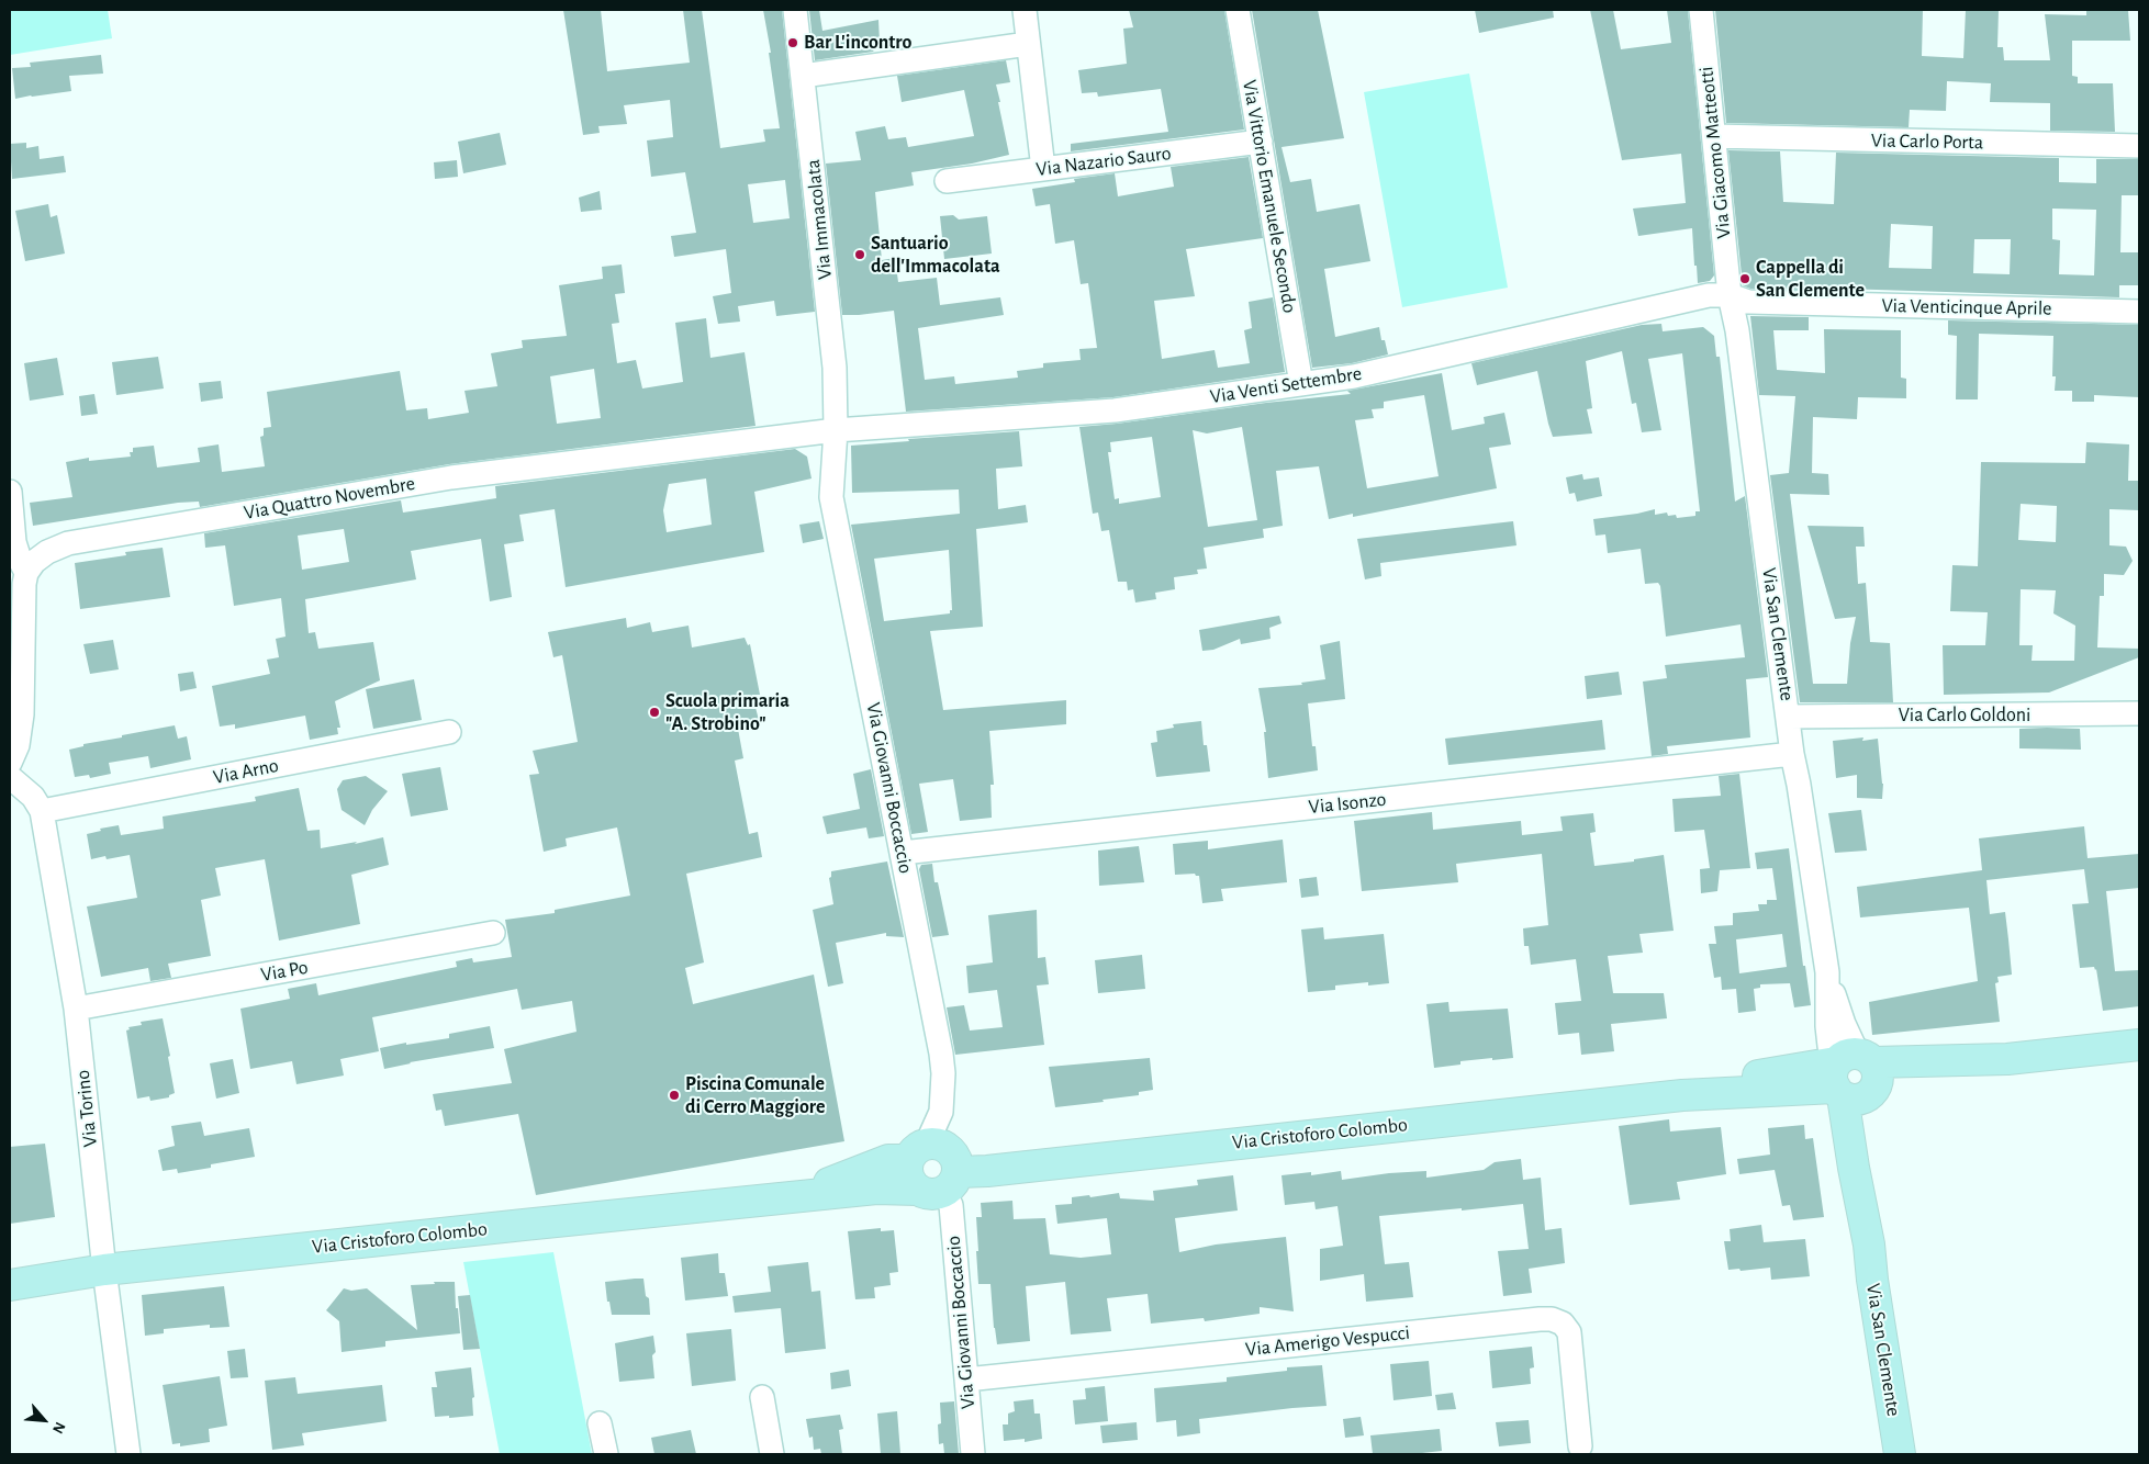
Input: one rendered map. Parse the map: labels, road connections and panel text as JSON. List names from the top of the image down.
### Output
{
  "streets": {
    "street": [
      "Via Carlo Porta",
      "Via Giacomo Matteotti",
      "Via Nazario Sauro",
      "Via Vittorio Emanuele Secondo",
      "Via Immacolata",
      "Via Venticinque Aprile",
      "Via Venti Settembre",
      "Via Quattro Novembre",
      "Via San Clemente",
      "Via Carlo Goldoni",
      "Via Arno",
      "Via Giovanni Boccaccio",
      "Via Isonzo",
      "Via Po",
      "Via Torino",
      "Via Cristoforo Colombo",
      "Via Amerigo Vespucci"
    ]
  },
  "crossings": [
    ["Via Carlo Porta", "Via Giacomo Matteotti"],
    ["Via Giacomo Matteotti", "Via Venticinque Aprile"],
    ["Via Giacomo Matteotti", "Via Venti Settembre"],
    ["Via Giacomo Matteotti", "Via San Clemente"],
    ["Via Nazario Sauro", "Via Vittorio Emanuele Secondo"],
    ["Via Vittorio Emanuele Secondo", "Via Venti Settembre"],
    ["Via Immacolata", "Via Venti Settembre"],
    ["Via Immacolata", "Via Quattro Novembre"],
    ["Via Immacolata", "Via Giovanni Boccaccio"],
    ["Via Venticinque Aprile", "Via Venti Settembre"],
    ["Via Venticinque Aprile", "Via San Clemente"],
    ["Via Venti Settembre", "Via Quattro Novembre"],
    ["Via Venti Settembre", "Via San Clemente"],
    ["Via Venti Settembre", "Via Giovanni Boccaccio"],
    ["Via Quattro Novembre", "Via Giovanni Boccaccio"],
    ["Via San Clemente", "Via Carlo Goldoni"],
    ["Via San Clemente", "Via Isonzo"],
    ["Via San Clemente", "Via Cristoforo Colombo"],
    ["Via Arno", "Via Torino"],
    ["Via Giovanni Boccaccio", "Via Isonzo"],
    ["Via Giovanni Boccaccio", "Via Cristoforo Colombo"],
    ["Via Giovanni Boccaccio", "Via Amerigo Vespucci"],
    ["Via Po", "Via Torino"],
    ["Via Torino", "Via Cristoforo Colombo"]
  ],
  "places": [
    "Bar L'incontro",
    "Santuario dell'Immacolata",
    "Cappella di San Clemente",
    "Scuola primaria \"A. Strobino\"",
    "Piscina Comunale di Cerro Maggiore"
  ],
  "north": "bottom right"
}
